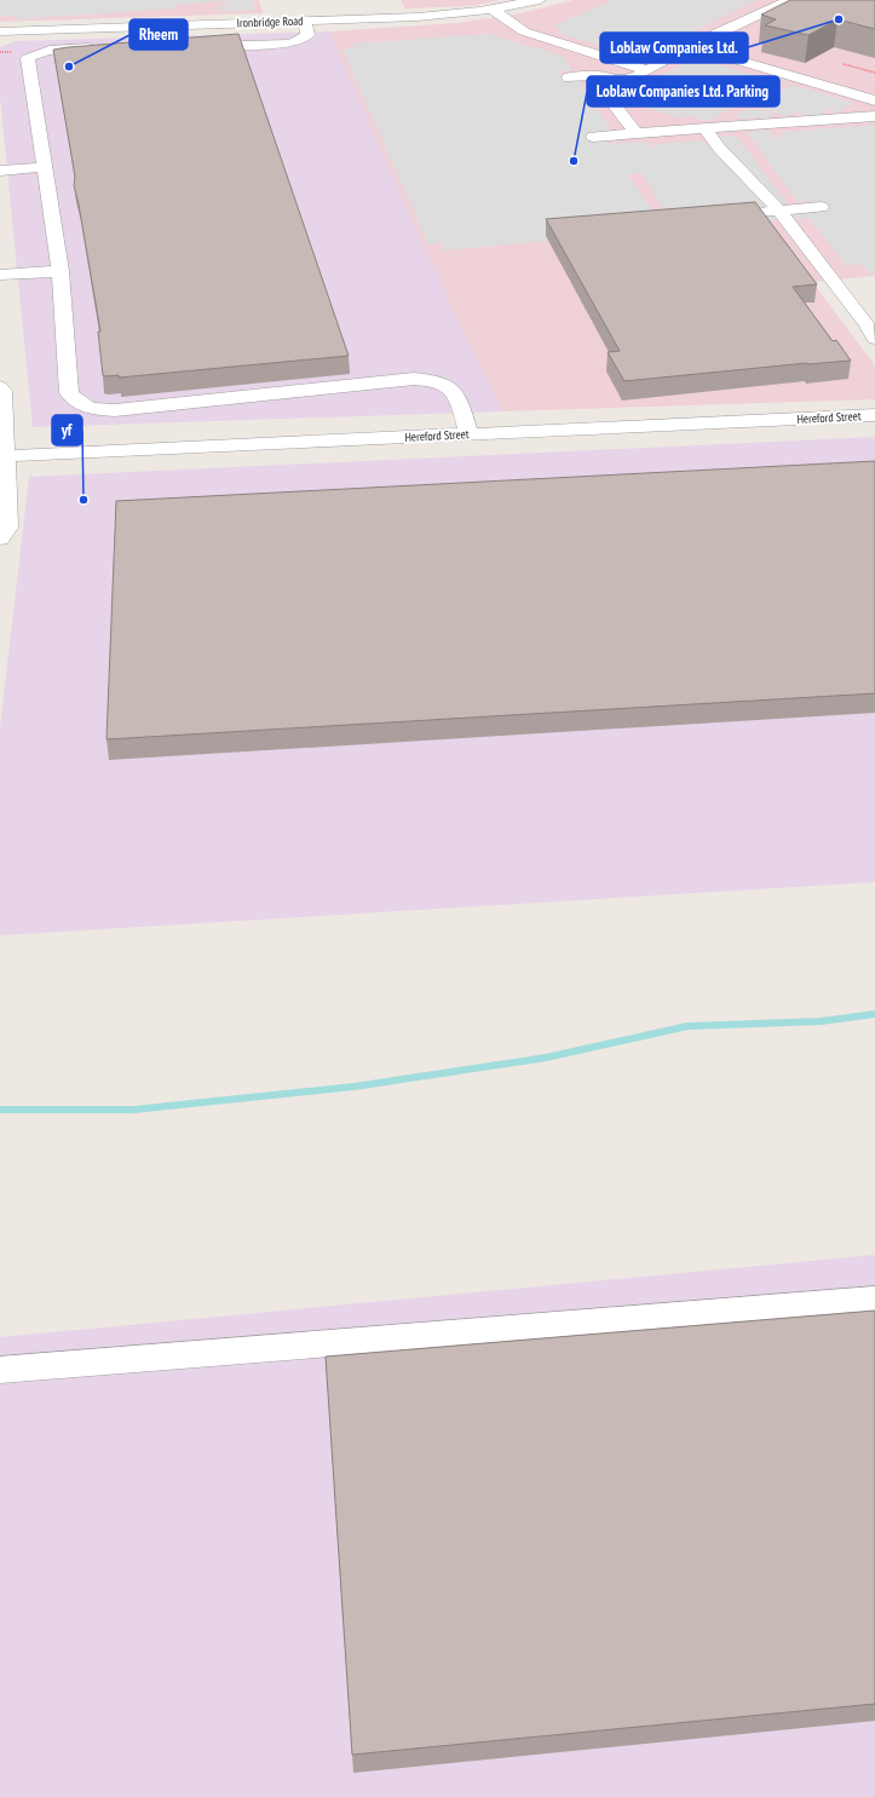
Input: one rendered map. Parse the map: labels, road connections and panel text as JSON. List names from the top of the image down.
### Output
{
  "streets": {
    "street": ["Ironbridge Road", "Hereford Street"]
  },
  "places": [
    "Loblaw Companies Ltd.",
    "Rheem",
    "Loblaw Companies Ltd. Parking",
    "yf"
  ]
}
